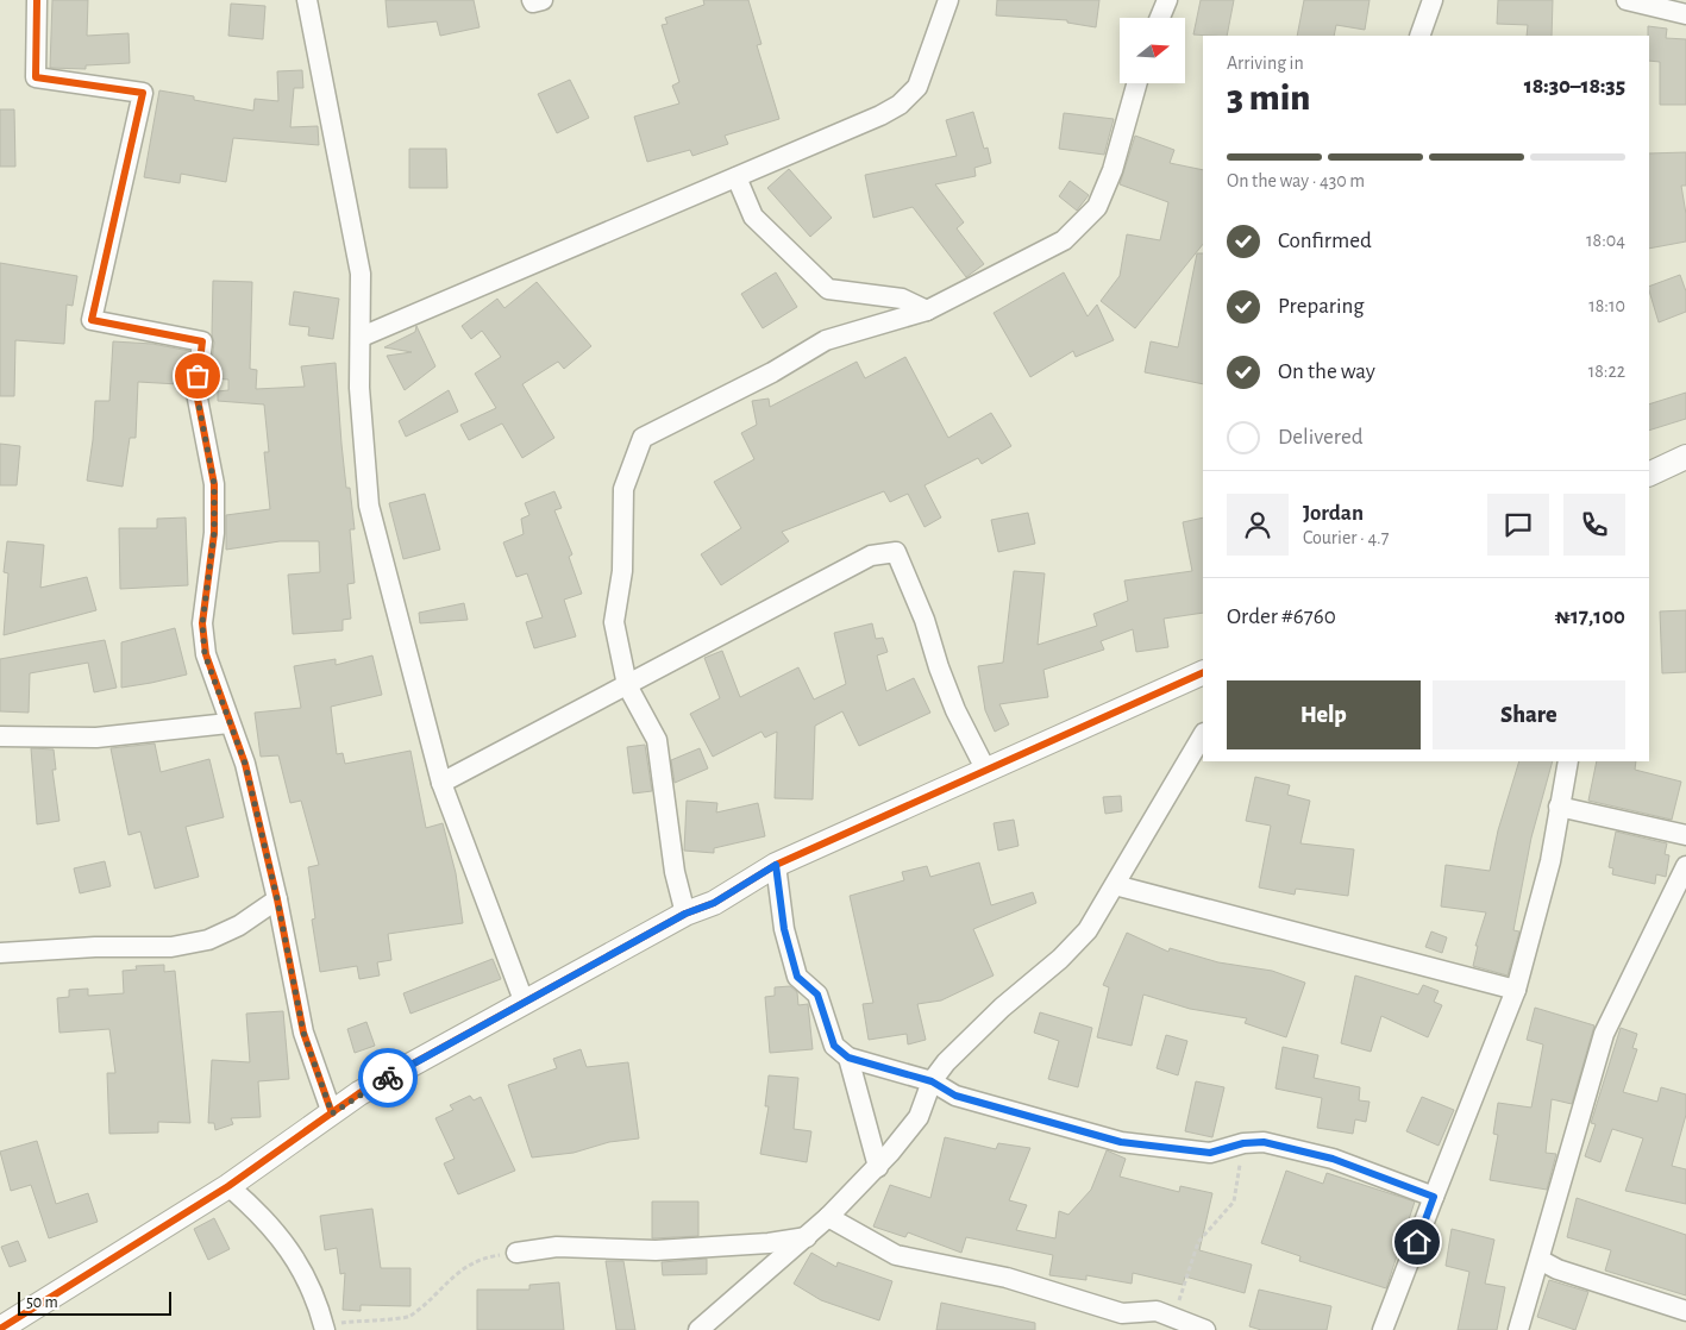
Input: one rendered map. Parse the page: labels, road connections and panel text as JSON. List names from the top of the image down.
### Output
{
  "scale_bar": "50 m",
  "north": "right",
  "page": {
    "heading": ["3 min", "Arriving in", "18:30–18:35"],
    "panel": [
      "Jordan",
      "Courier · 4.7",
      "Order #6760",
      "₦17,100"
    ],
    "bar": "On the way · 430 m",
    "list": [
      ["Confirmed", "18:04"],
      ["Preparing", "18:10"],
      ["On the way", "18:22"],
      "Delivered"
    ],
    "buttons": ["Help", "Share"],
    "scale": "50 m"
  }
}
